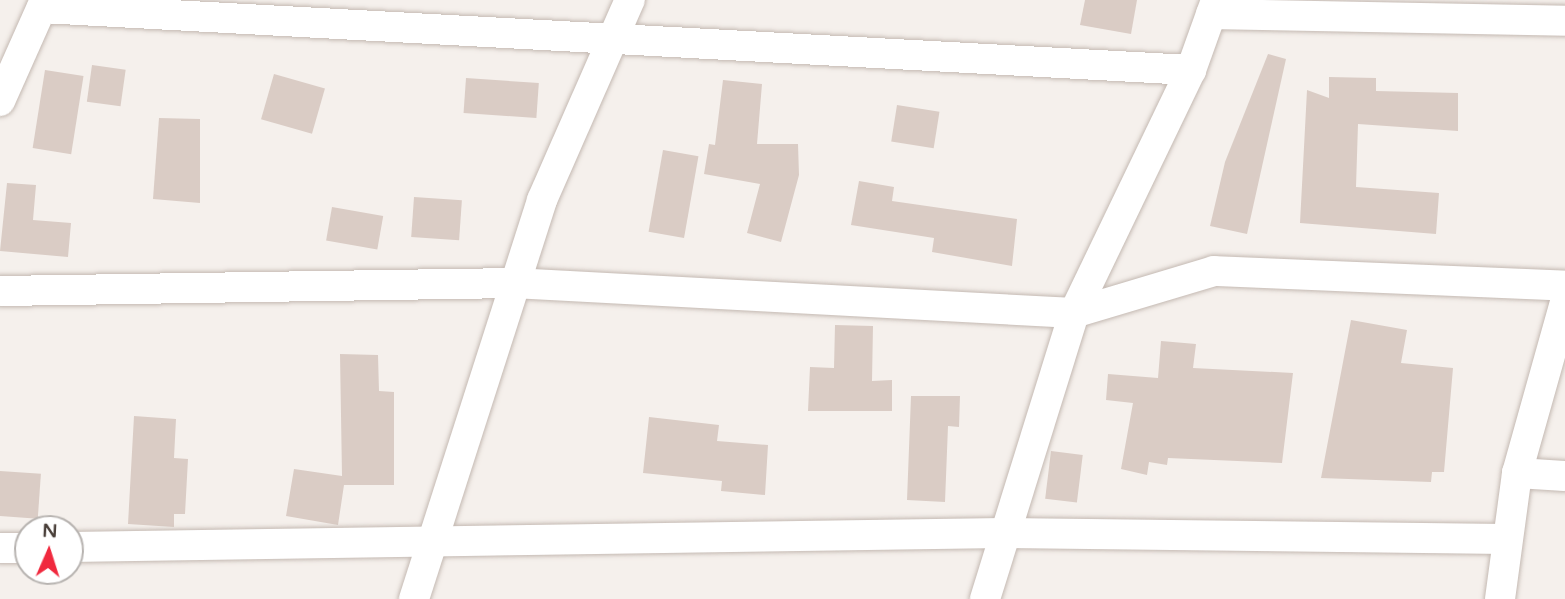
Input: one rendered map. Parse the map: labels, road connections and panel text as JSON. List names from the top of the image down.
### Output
{
  "north": "top"
}
